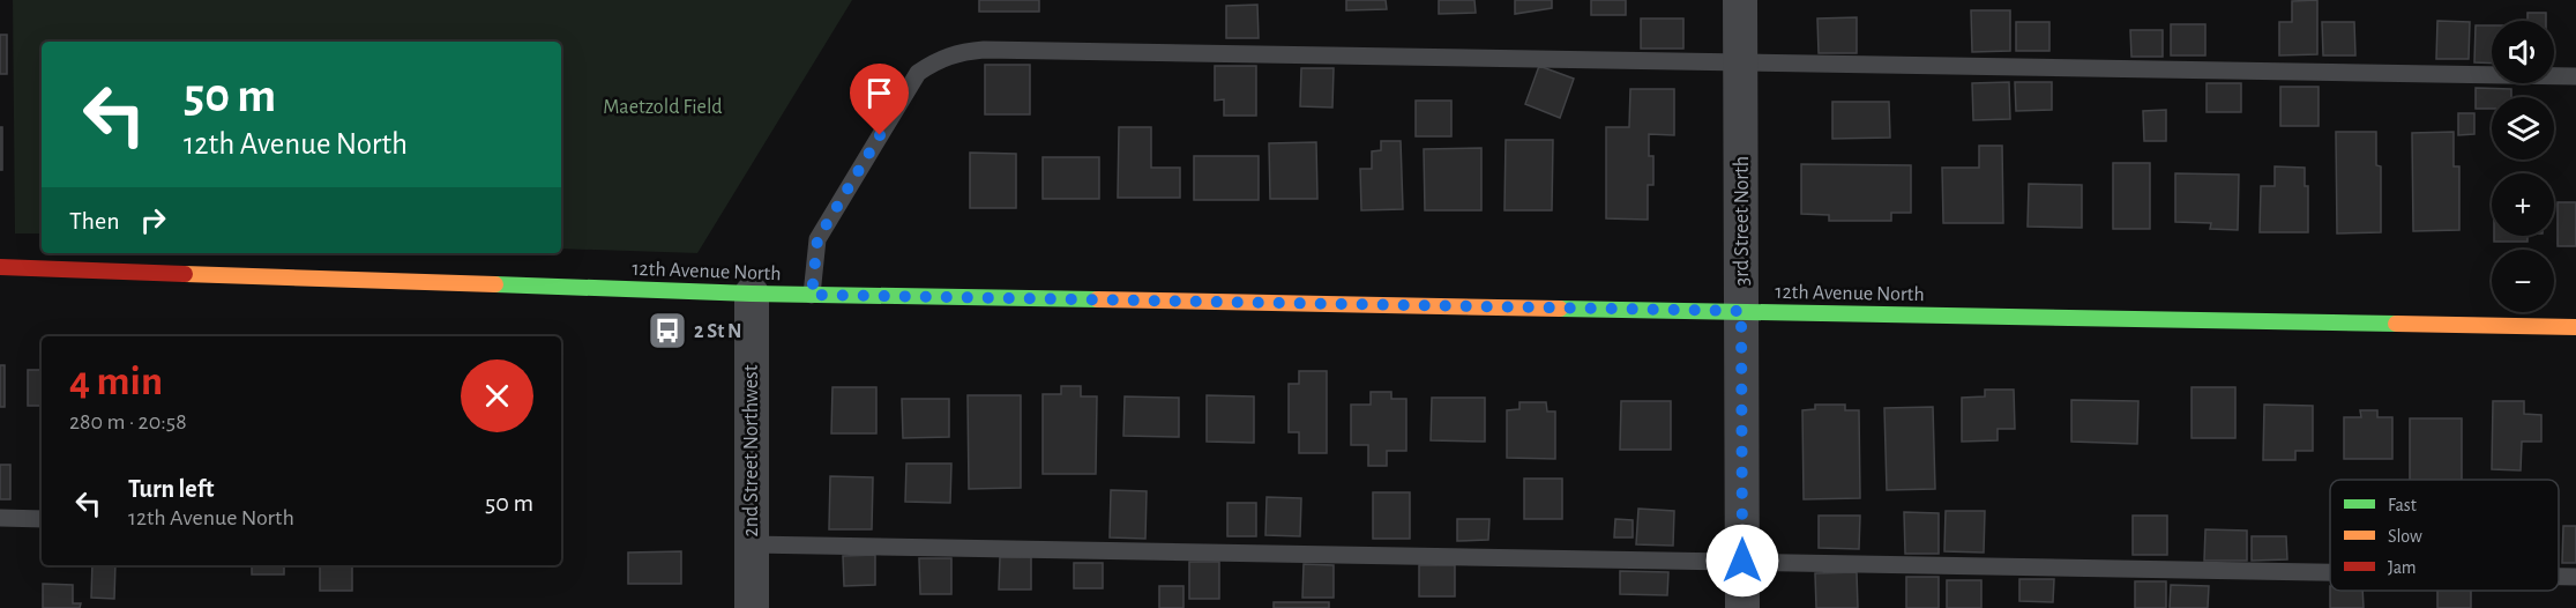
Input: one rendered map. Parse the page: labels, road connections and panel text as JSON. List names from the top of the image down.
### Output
{
  "streets": {
    "street": ["3rd Street North", "12th Avenue North", "2nd Street Northwest"]
  },
  "crossings": [
    ["3rd Street North", "12th Avenue North"],
    ["12th Avenue North", "2nd Street Northwest"]
  ],
  "parks": ["Maetzold Field"],
  "places": {
    "bus stop": ["2 St N"]
  },
  "legend": ["Fast", "Slow", "Jam"],
  "page": {
    "map_buttons": ["+", "−"],
    "turn": ["50 m", "12th Avenue North"],
    "then": "Then",
    "heading": ["4 min", "280 m · 20:58"],
    "list": [
      {
        "name": "Turn left",
        "note": "12th Avenue North",
        "value": "50 m"
      }
    ]
  }
}
